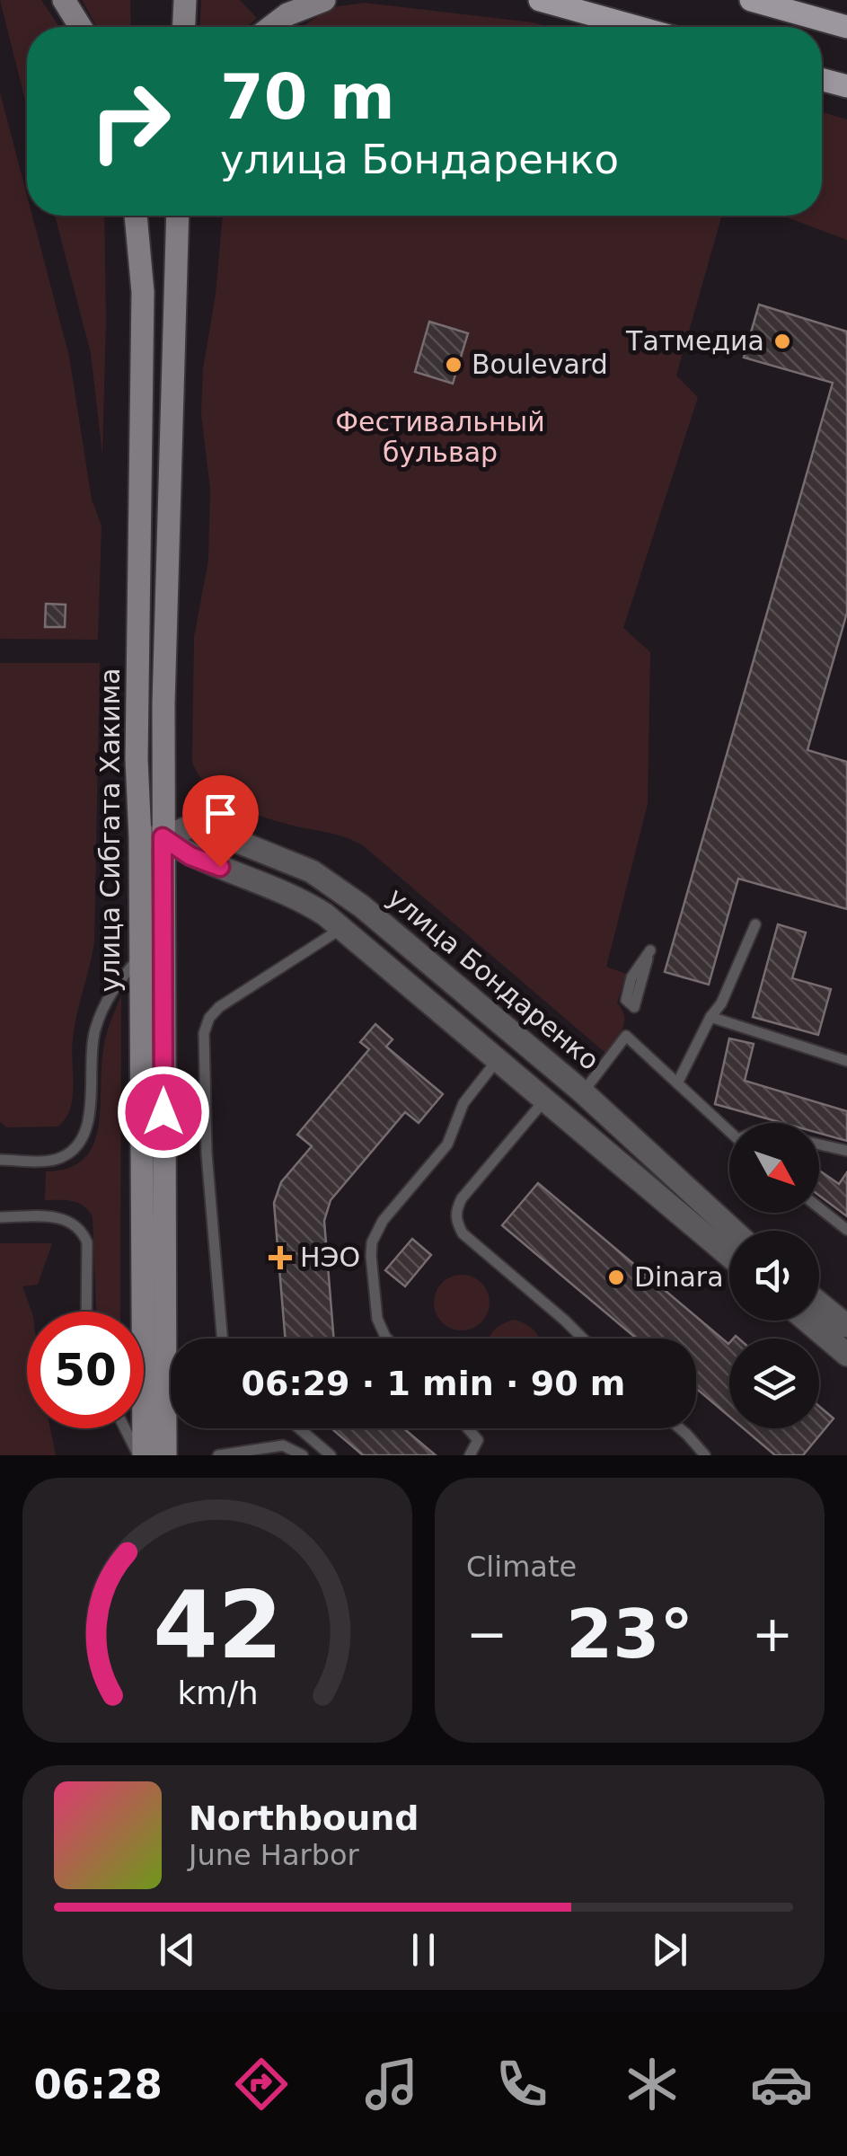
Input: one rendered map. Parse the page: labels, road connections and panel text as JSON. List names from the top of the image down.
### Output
{
  "streets": {
    "main road": ["улица Сибгата Хакима"],
    "street": ["улица Бондаренко"]
  },
  "crossings": [
    ["улица Сибгата Хакима", "улица Бондаренко"]
  ],
  "parks": ["Фестивальный бульвар"],
  "places": {
    "other": ["Татмедиа", "Boulevard", "Dinara"],
    "health": ["НЭО"]
  },
  "north": "bottom right",
  "page": {
    "turn": ["70 m", "улица Бондаренко"],
    "limit": "50",
    "trip": "06:29 · 1 min · 90 m",
    "tile": "Climate",
    "heat": ["−", "23°", "+"],
    "song": ["Northbound", "June Harbor"],
    "tabs": "06:28",
    "gauge": ["42", "km/h"]
  }
}
